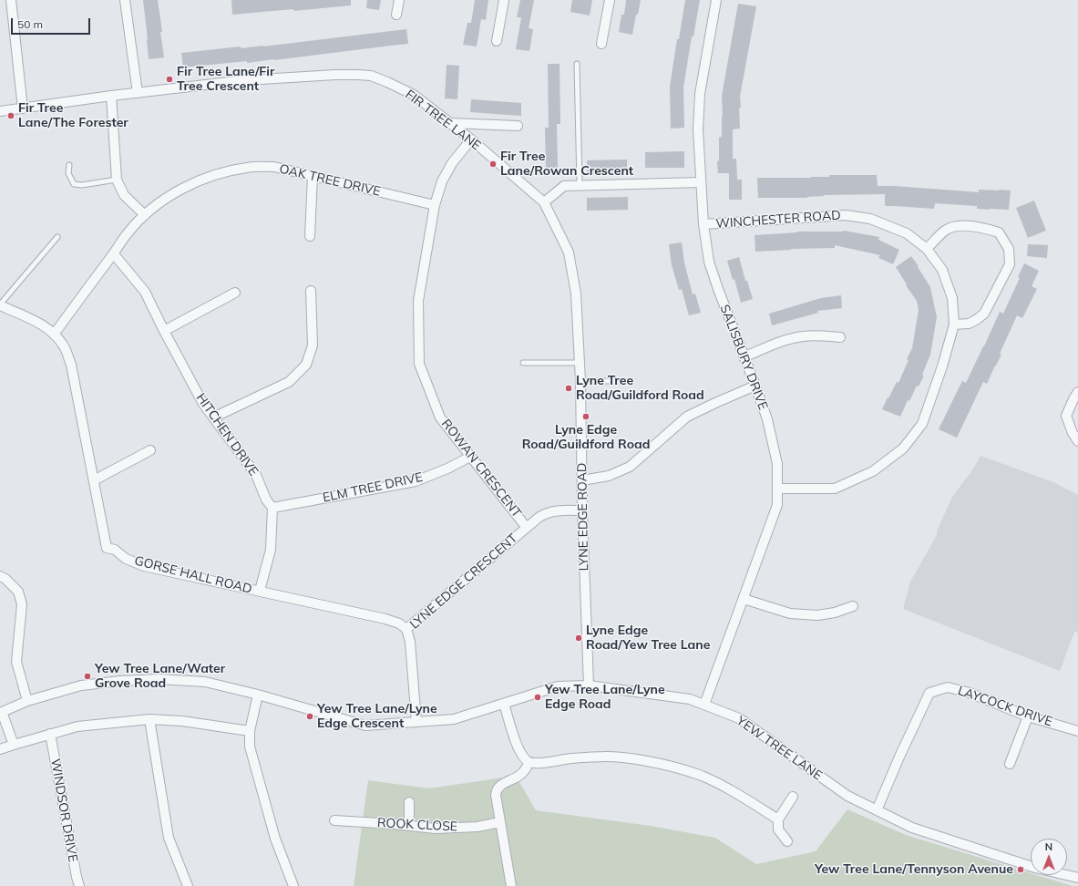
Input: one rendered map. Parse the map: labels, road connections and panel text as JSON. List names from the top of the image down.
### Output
{
  "streets": {
    "street": [
      "FIR TREE LANE",
      "OAK TREE DRIVE",
      "WINCHESTER ROAD",
      "SALISBURY DRIVE",
      "HITCHEN DRIVE",
      "ROWAN CRESCENT",
      "ELM TREE DRIVE",
      "LYNE EDGE ROAD",
      "GORSE HALL ROAD",
      "LYNE EDGE CRESCENT",
      "LAYCOCK DRIVE",
      "YEW TREE LANE",
      "WINDSOR DRIVE",
      "ROOK CLOSE"
    ]
  },
  "crossings": [
    ["FIR TREE LANE", "ROWAN CRESCENT"],
    ["FIR TREE LANE", "LYNE EDGE ROAD"],
    ["OAK TREE DRIVE", "HITCHEN DRIVE"],
    ["OAK TREE DRIVE", "ROWAN CRESCENT"],
    ["OAK TREE DRIVE", "GORSE HALL ROAD"],
    ["WINCHESTER ROAD", "SALISBURY DRIVE"],
    ["SALISBURY DRIVE", "YEW TREE LANE"],
    ["HITCHEN DRIVE", "ELM TREE DRIVE"],
    ["ROWAN CRESCENT", "ELM TREE DRIVE"],
    ["ROWAN CRESCENT", "LYNE EDGE CRESCENT"],
    ["LYNE EDGE ROAD", "LYNE EDGE CRESCENT"],
    ["LYNE EDGE ROAD", "YEW TREE LANE"],
    ["GORSE HALL ROAD", "LYNE EDGE CRESCENT"],
    ["LYNE EDGE CRESCENT", "YEW TREE LANE"],
    ["LAYCOCK DRIVE", "YEW TREE LANE"]
  ],
  "places": [
    "Fir Tree Lane/Fir Tree Crescent",
    "Fir Tree Lane/The Forester",
    "Fir Tree Lane/Rowan Crescent",
    "Lyne Tree Road/Guildford Road",
    "Lyne Edge Road/Guildford Road",
    "Lyne Edge Road/Yew Tree Lane",
    "Yew Tree Lane/Water Grove Road",
    "Yew Tree Lane/Lyne Edge Road",
    "Yew Tree Lane/Lyne Edge Crescent",
    "Yew Tree Lane/Tennyson Avenue"
  ],
  "scale_bar": "50 m",
  "north": "top"
}
